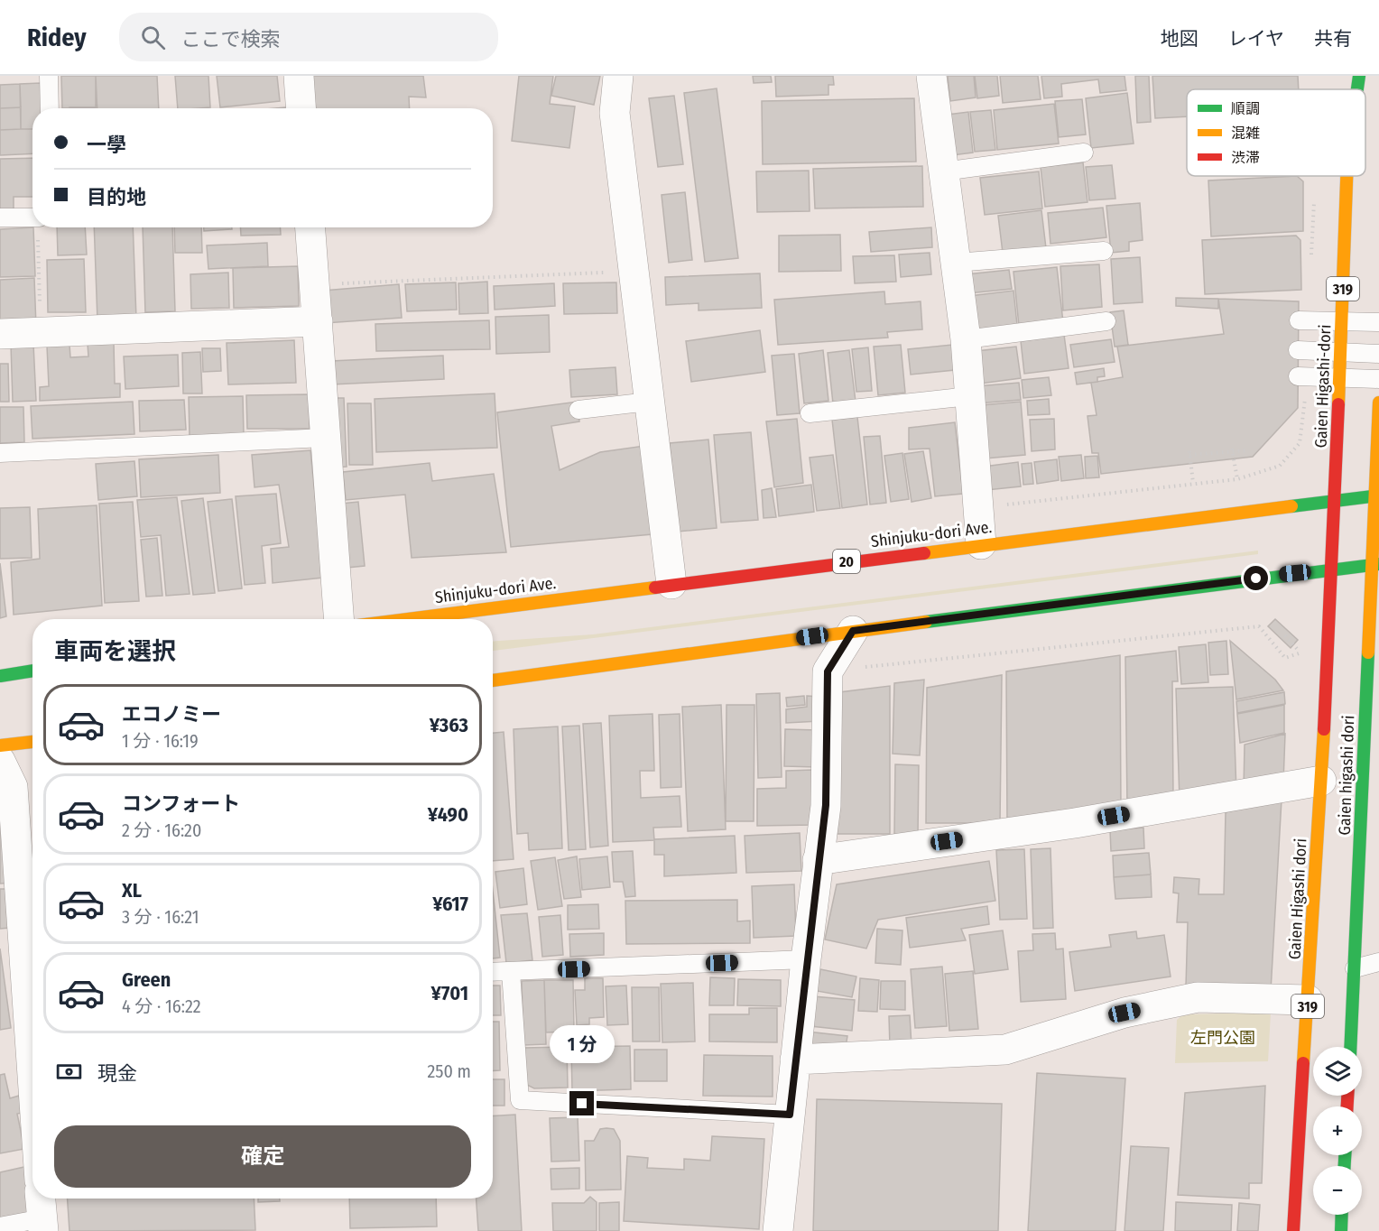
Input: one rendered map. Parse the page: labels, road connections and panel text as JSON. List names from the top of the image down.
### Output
{
  "streets": {
    "main road": [
      "319",
      "Gaien Higashi-dori",
      "Shinjuku-dori Ave.",
      "20",
      "Gaien higashi dori",
      "Gaien Higashi dori"
    ]
  },
  "crossings": [
    ["Gaien Higashi-dori", "Shinjuku-dori Ave."],
    ["Gaien Higashi-dori", "Gaien Higashi dori"],
    ["Shinjuku-dori Ave.", "Gaien higashi dori"]
  ],
  "parks": ["左門公園"],
  "legend": ["順調", "混雑", "渋滞"],
  "page": {
    "header": "Ridey",
    "search": "ここで検索",
    "nav": ["地図", "レイヤ", "共有"],
    "banner": ["一學", "目的地"],
    "heading": "車両を選択",
    "list": [
      {
        "name": "エコノミー",
        "note": "1 分 · 16:19",
        "value": "¥363"
      },
      {
        "name": "コンフォート",
        "note": "2 分 · 16:20",
        "value": "¥490"
      },
      {
        "name": "XL",
        "note": "3 分 · 16:21",
        "value": "¥617"
      },
      {
        "name": "Green",
        "note": "4 分 · 16:22",
        "value": "¥701"
      }
    ],
    "bubble": "1 分",
    "pay": ["現金", "250 m"],
    "map_buttons": ["+", "−"],
    "buttons": "確定"
  }
}
